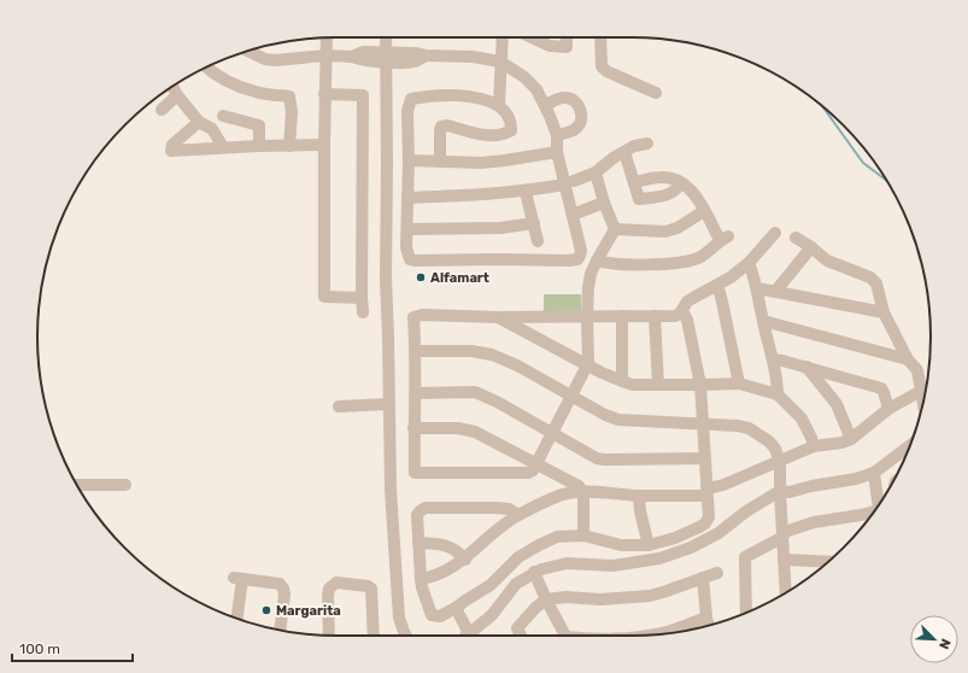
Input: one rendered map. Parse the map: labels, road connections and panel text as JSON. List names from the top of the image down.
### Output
{
  "places": ["Alfamart", "Margarita"],
  "scale_bar": "100 m",
  "north": "bottom right"
}
